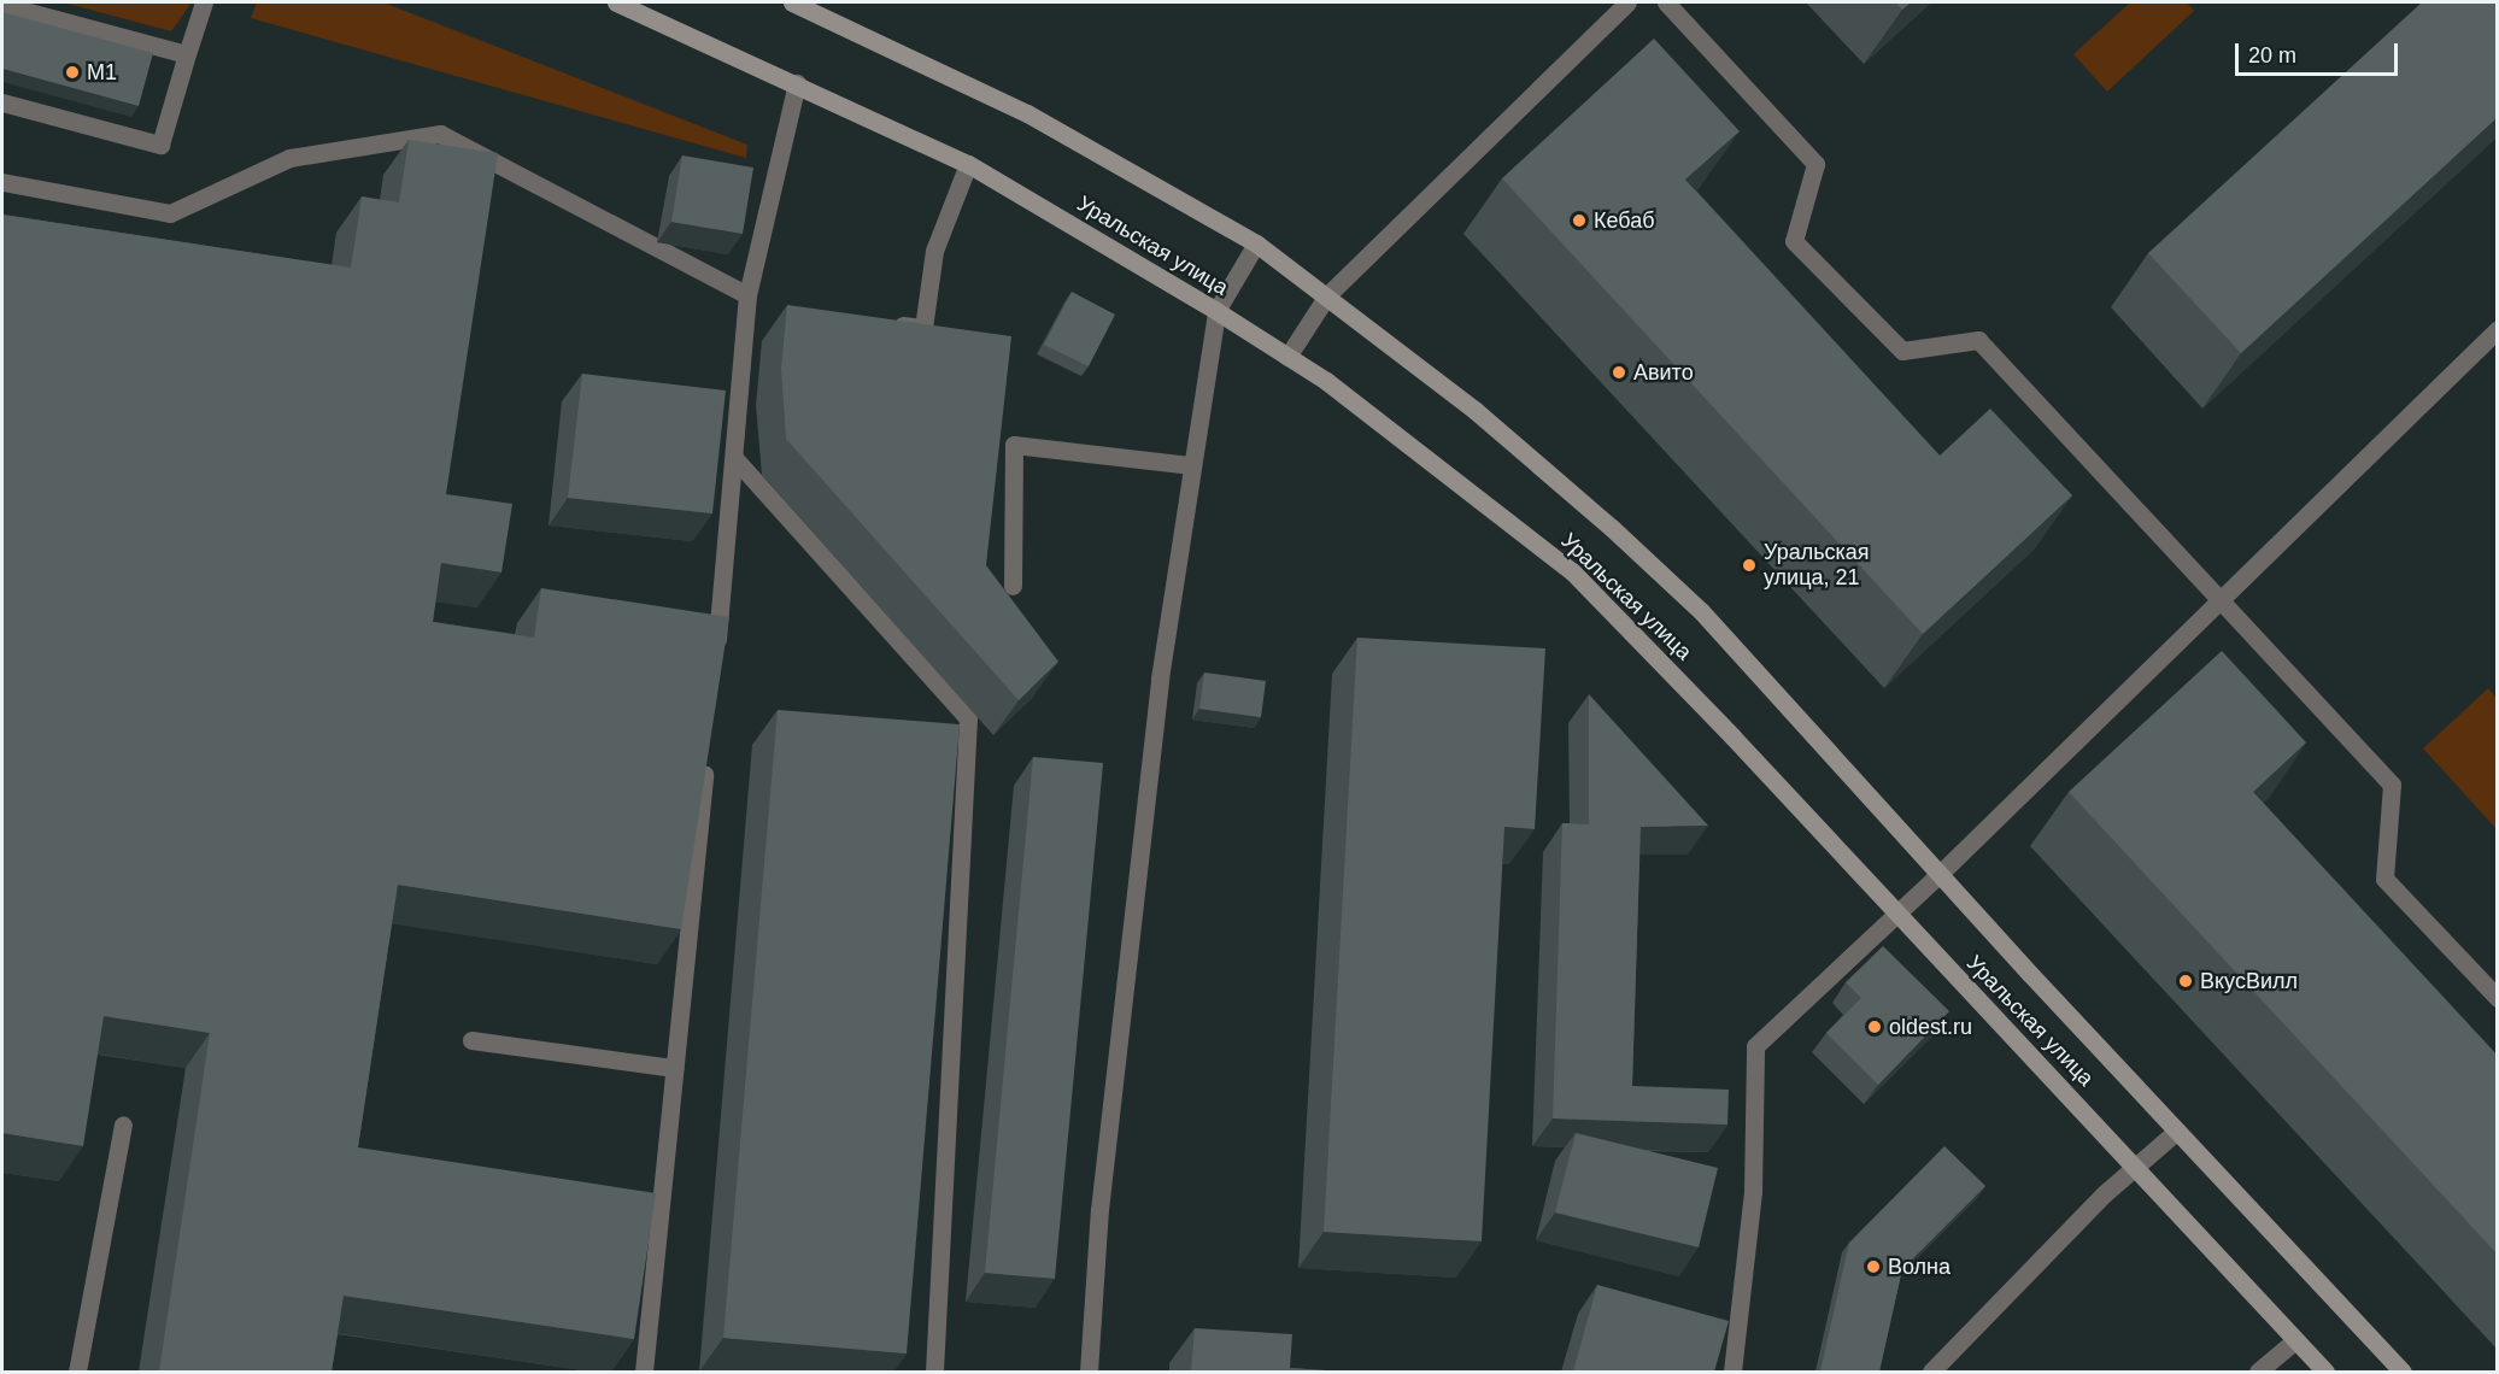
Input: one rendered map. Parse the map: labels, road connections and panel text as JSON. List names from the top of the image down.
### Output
{
  "streets": {
    "main road": ["Уральская улица"]
  },
  "places": [
    "М1",
    "Кебаб",
    "Авито",
    "Уральская улица, 21",
    "ВкусВилл",
    "oldest.ru",
    "Волна"
  ],
  "scale_bar": "20 m"
}
